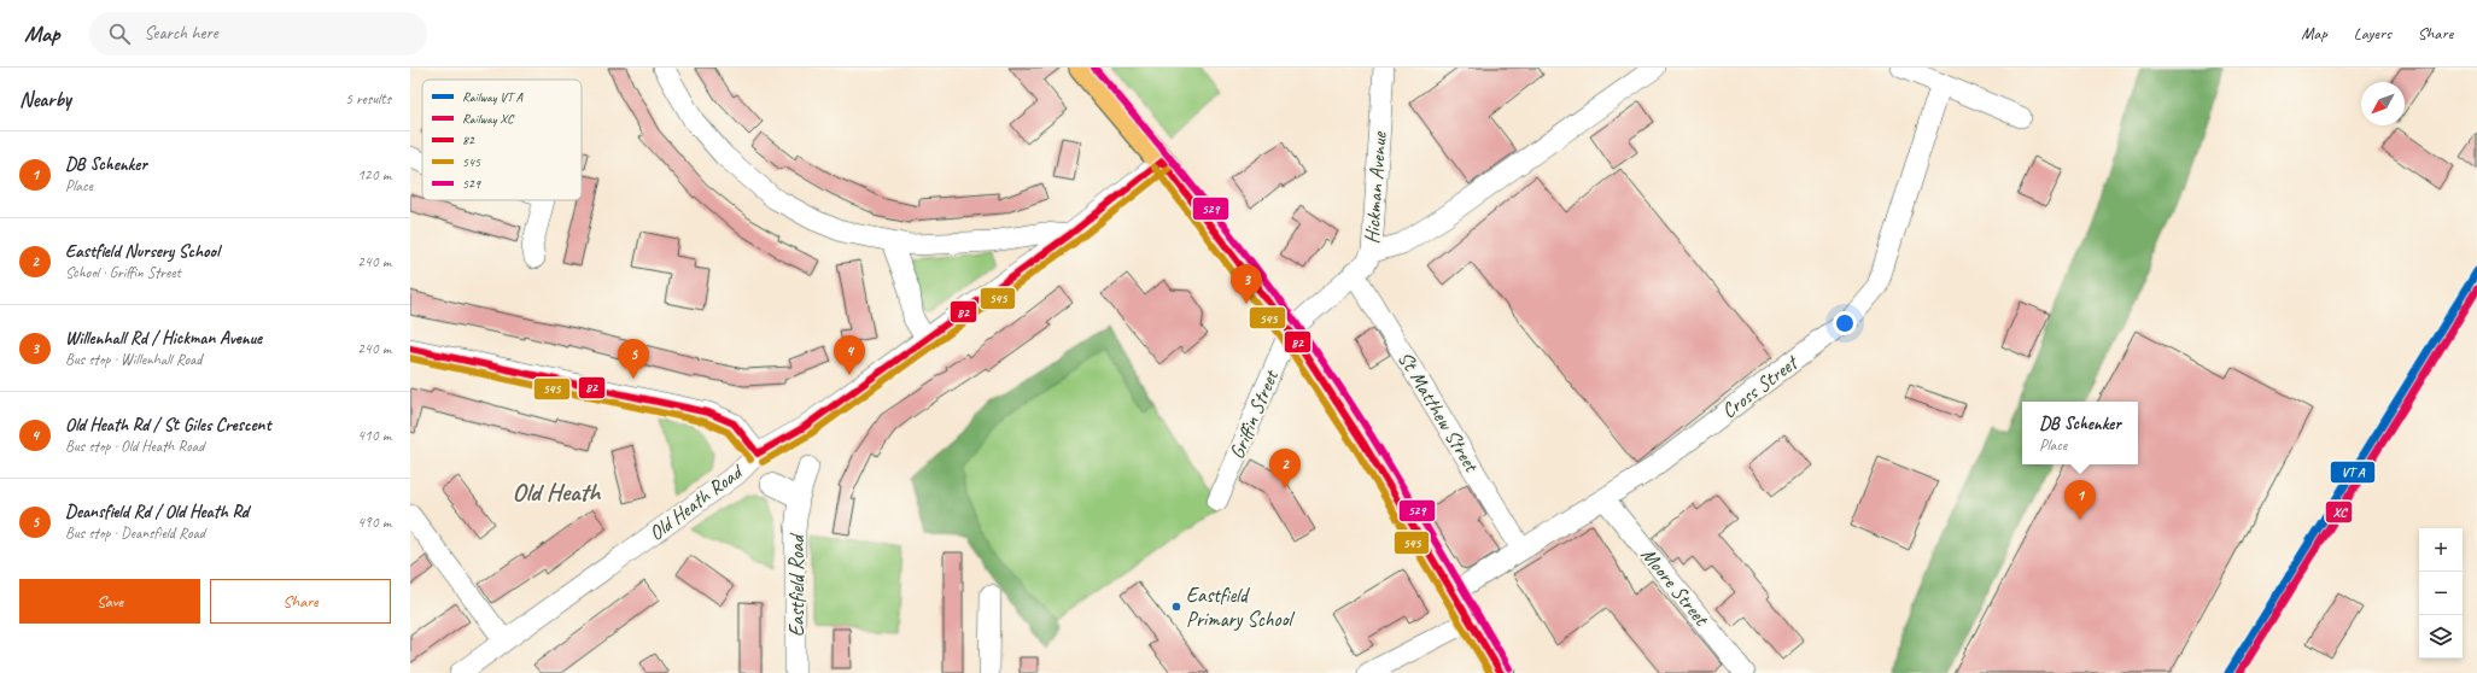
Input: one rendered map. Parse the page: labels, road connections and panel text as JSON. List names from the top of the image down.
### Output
{
  "streets": {
    "street": [
      "Hickman Avenue",
      "Cross Street",
      "St Matthew Street",
      "Griffin Street",
      "Old Heath Road",
      "Eastfield Road",
      "Moore Street"
    ]
  },
  "crossings": [
    ["Hickman Avenue", "St Matthew Street"],
    ["Hickman Avenue", "Griffin Street"],
    ["Cross Street", "St Matthew Street"],
    ["Cross Street", "Moore Street"]
  ],
  "districts": ["Old Heath"],
  "places": ["Eastfield Primary School"],
  "lines": [
    "transit line 529",
    "transit line 82",
    "transit line 545",
    "rail line XC"
  ],
  "legend": [
    "Railway VT A",
    "Railway XC",
    "82",
    "545",
    "529"
  ],
  "north": "bottom left",
  "page": {
    "header": "Map",
    "search": "Search here",
    "nav": ["Map", "Layers", "Share"],
    "heading": ["Nearby", "5 results"],
    "list": [
      {
        "mark": "1",
        "name": "DB Schenker",
        "note": "Place",
        "value": "120 m"
      },
      {
        "mark": "2",
        "name": "Eastfield Nursery School",
        "note": "School · Griffin Street",
        "value": "240 m"
      },
      {
        "mark": "3",
        "name": "Willenhall Rd / Hickman Avenue",
        "note": "Bus stop · Willenhall Road",
        "value": "240 m"
      },
      {
        "mark": "4",
        "name": "Old Heath Rd / St Giles Crescent",
        "note": "Bus stop · Old Heath Road",
        "value": "410 m"
      },
      {
        "mark": "5",
        "name": "Deansfield Rd / Old Heath Rd",
        "note": "Bus stop · Deansfield Road",
        "value": "490 m"
      }
    ],
    "pins": [
      "3",
      "4",
      "5",
      "2",
      "1"
    ],
    "popup": ["DB Schenker", "Place"],
    "map_buttons": ["+", "−"],
    "buttons": ["Save", "Share"]
  }
}
